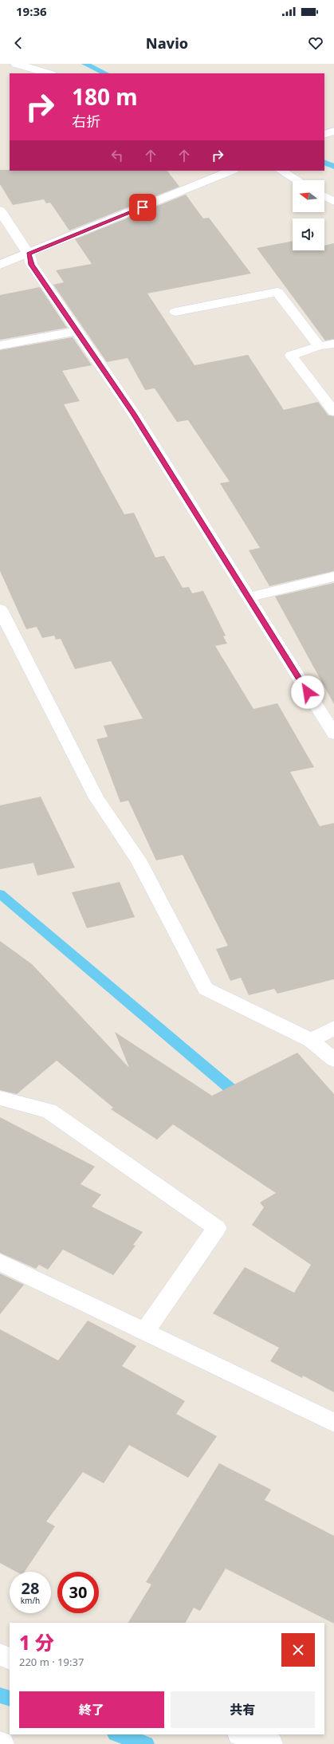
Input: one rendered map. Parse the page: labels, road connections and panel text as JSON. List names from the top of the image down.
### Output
{
  "north": "left",
  "page": {
    "status": "19:36",
    "header": "Navio",
    "turn": ["180 m", "右折"],
    "speed": "28 km/h",
    "limit": "30",
    "heading": ["1 分", "220 m · 19:37"],
    "buttons": ["終了", "共有"]
  }
}
